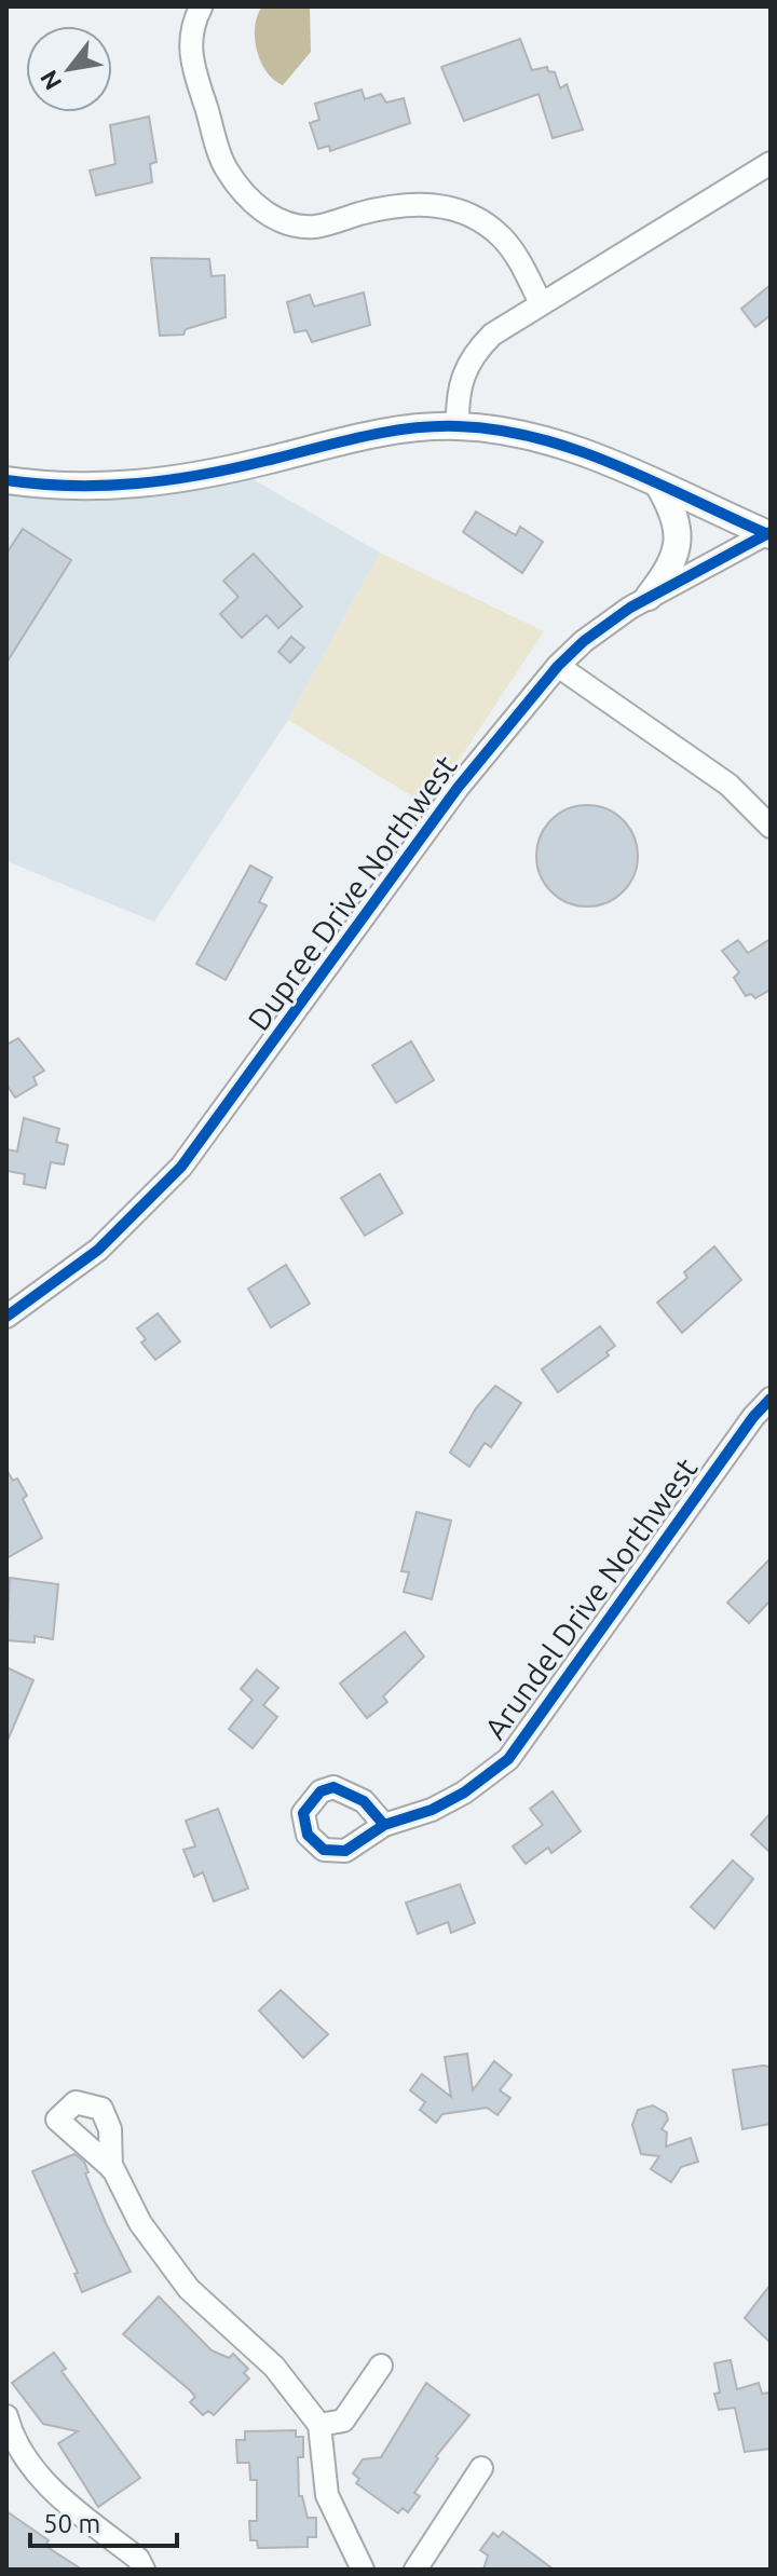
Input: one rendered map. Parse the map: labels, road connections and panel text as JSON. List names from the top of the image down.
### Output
{
  "streets": {
    "street": ["Dupree Drive Northwest", "Arundel Drive Northwest"]
  },
  "scale_bar": "50 m",
  "north": "bottom left"
}
